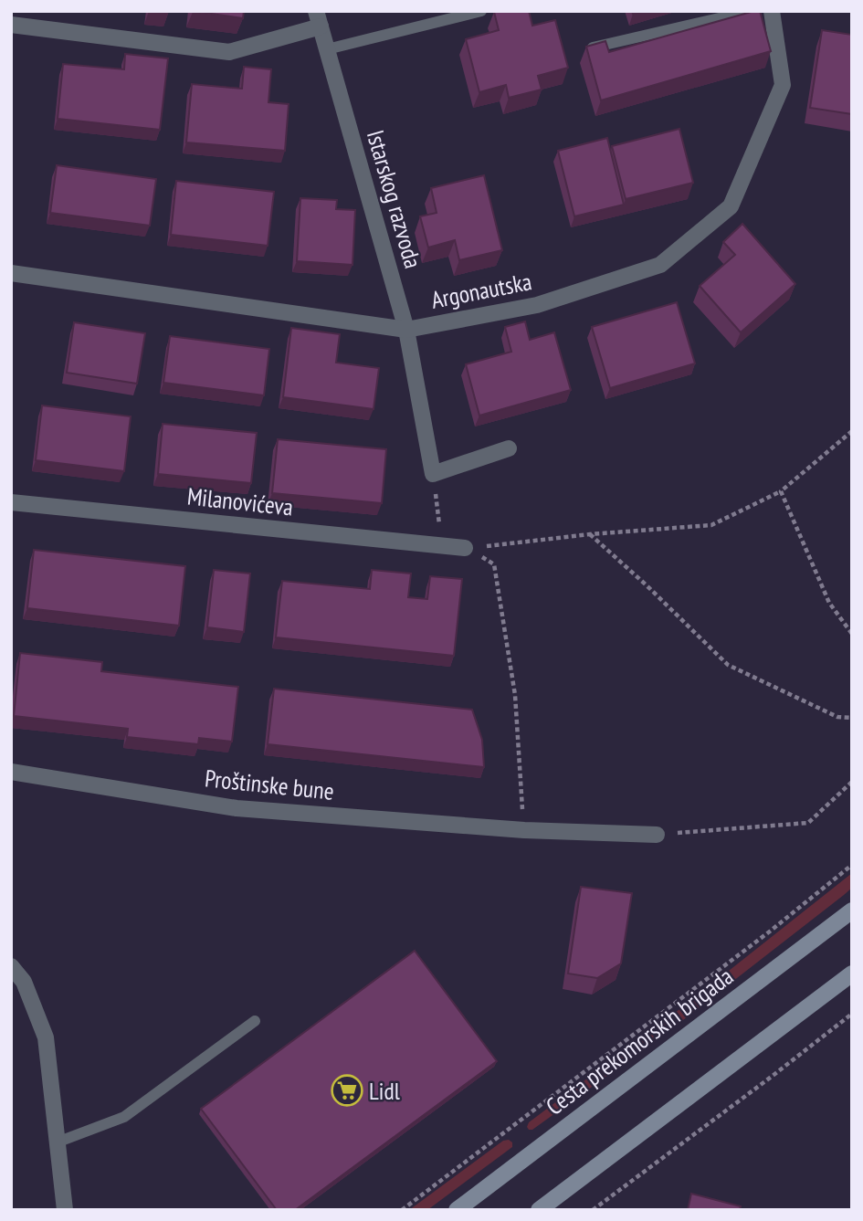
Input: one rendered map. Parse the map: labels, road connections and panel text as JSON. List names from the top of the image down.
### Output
{
  "streets": {
    "main road": ["Cesta prekomorskih brigada"],
    "street": [
      "Istarskog razvoda",
      "Argonautska",
      "Milanovićeva",
      "Proštinske bune"
    ]
  },
  "crossings": [
    ["Istarskog razvoda", "Argonautska"]
  ],
  "places": {
    "supermarket": ["Lidl"]
  }
}
